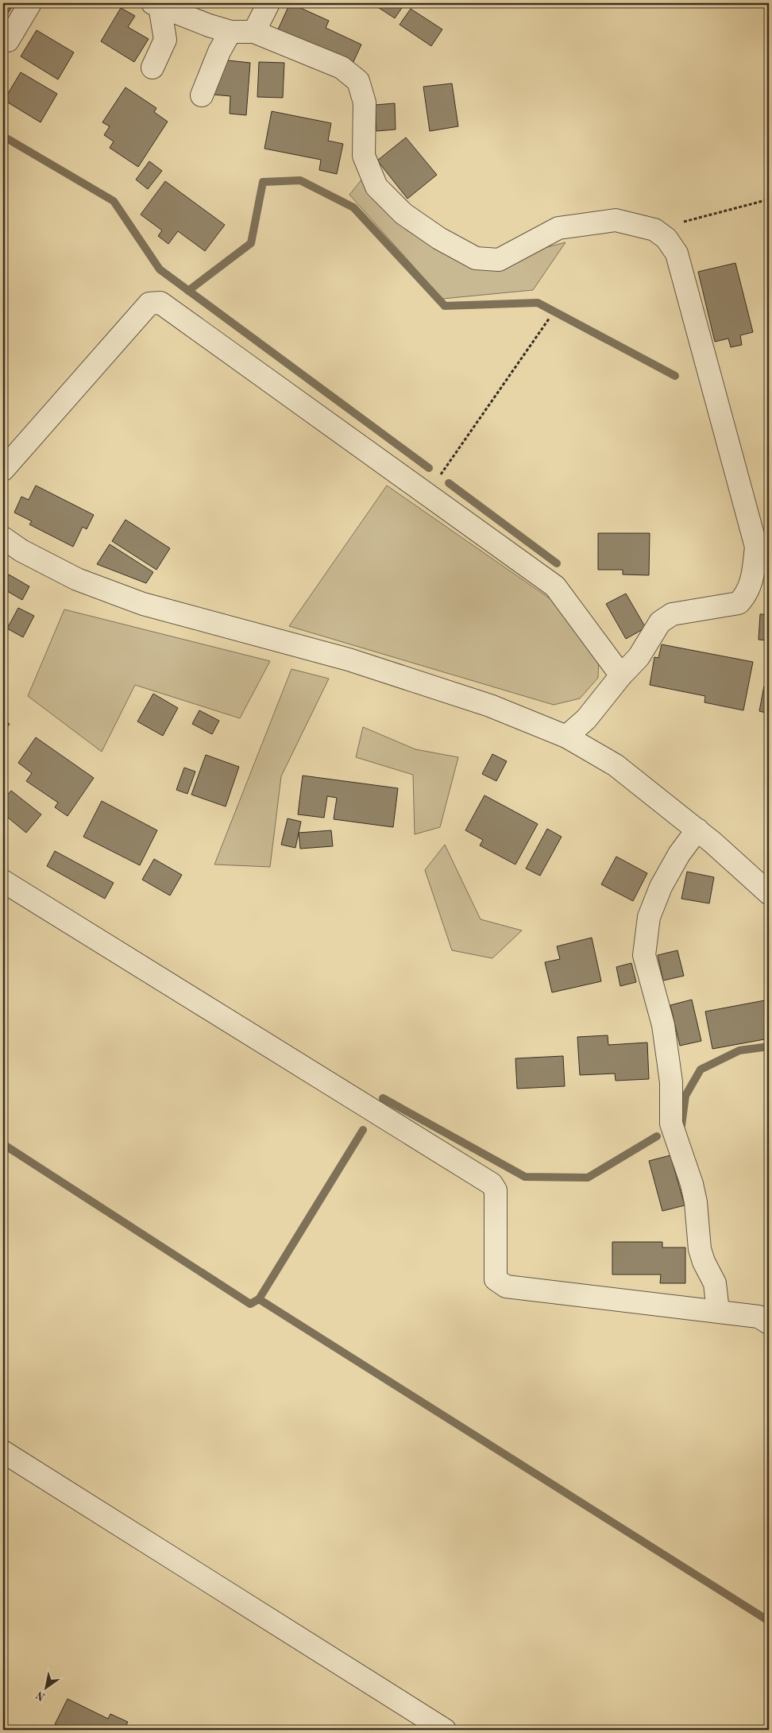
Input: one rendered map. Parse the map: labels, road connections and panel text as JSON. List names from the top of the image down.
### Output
{
  "north": "bottom left"
}
